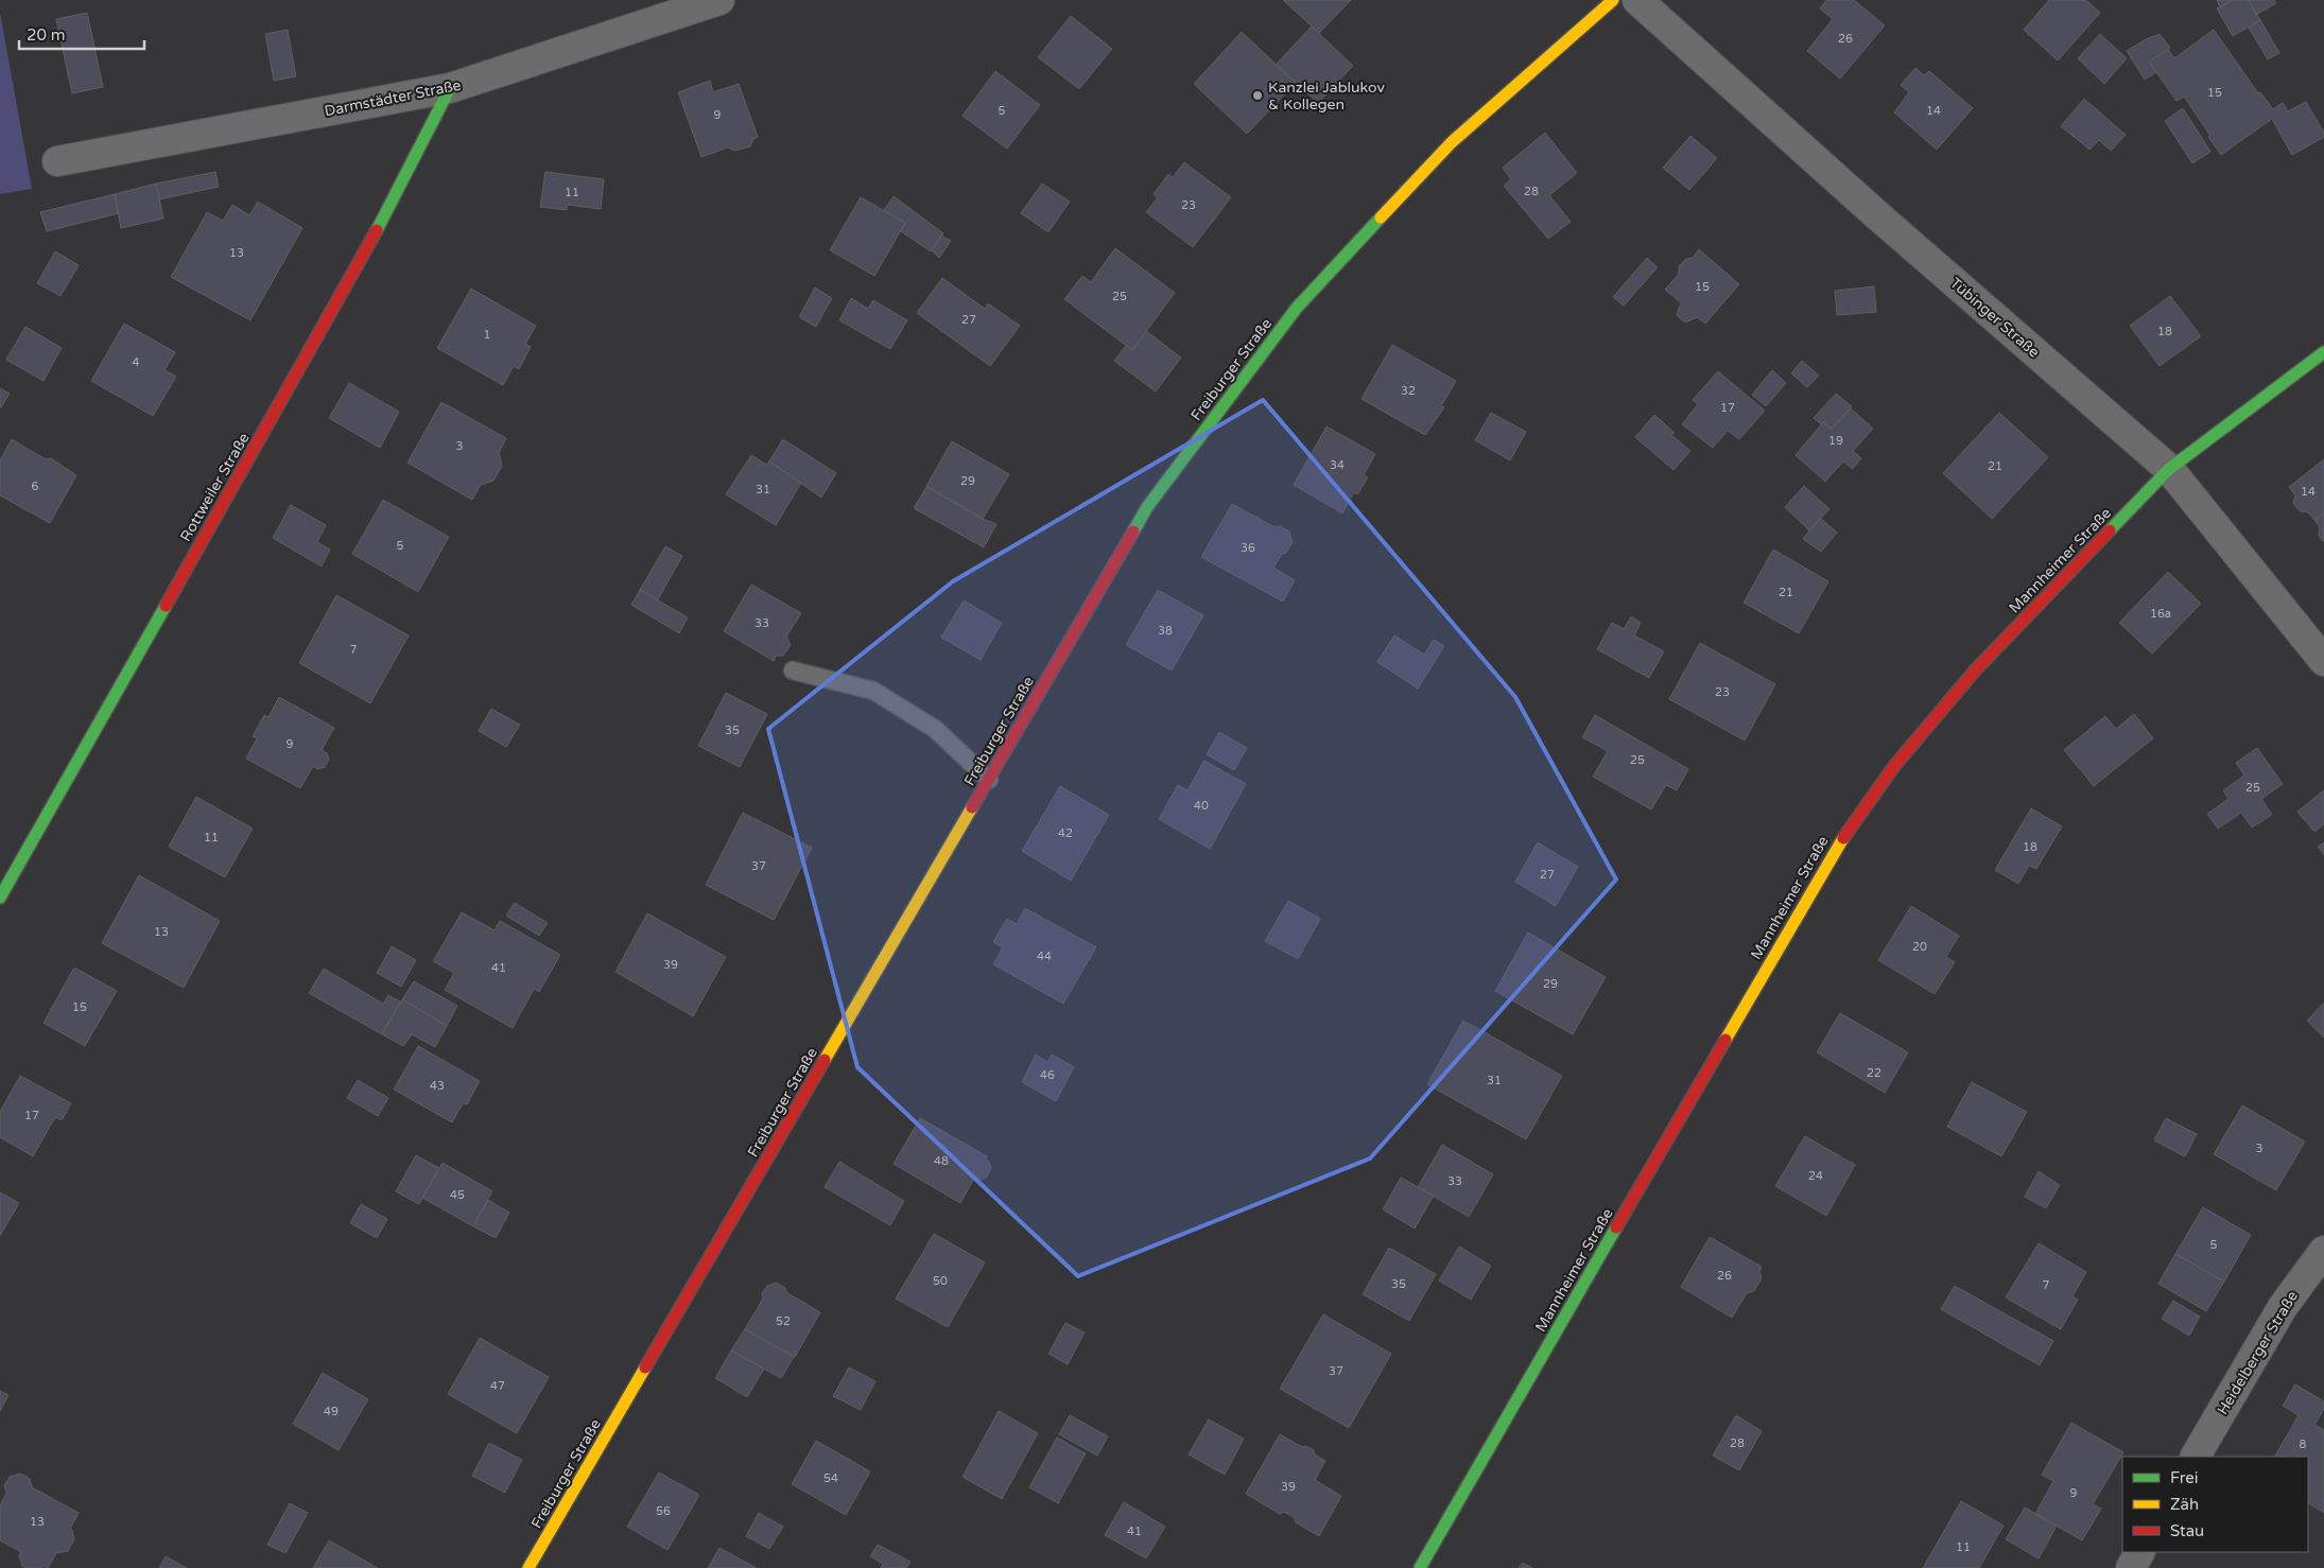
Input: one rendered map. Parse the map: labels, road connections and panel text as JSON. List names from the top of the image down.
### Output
{
  "streets": {
    "street": [
      "Darmstädter Straße",
      "Tübinger Straße",
      "Freiburger Straße",
      "Rottweiler Straße",
      "Mannheimer Straße",
      "Heidelberger Straße"
    ]
  },
  "crossings": [
    ["Darmstädter Straße", "Rottweiler Straße"],
    ["Tübinger Straße", "Mannheimer Straße"]
  ],
  "places": ["Kanzlei Jablukov & Kollegen"],
  "house_numbers": [
    "26",
    "15",
    "5",
    "14",
    "9",
    "28",
    "11",
    "23",
    "13",
    "15",
    "25",
    "27",
    "18",
    "1",
    "4",
    "32",
    "17",
    "19",
    "3",
    "34",
    "21",
    "29",
    "6",
    "31",
    "14",
    "5",
    "36",
    "21",
    "16a",
    "33",
    "38",
    "7",
    "23",
    "35",
    "9",
    "25",
    "25",
    "40",
    "42",
    "11",
    "18",
    "37",
    "27",
    "13",
    "20",
    "44",
    "39",
    "41",
    "29",
    "15",
    "22",
    "46",
    "31",
    "43",
    "17",
    "3",
    "48",
    "24",
    "33",
    "45",
    "5",
    "26",
    "50",
    "35",
    "7",
    "52",
    "37",
    "47",
    "49",
    "28",
    "8",
    "54",
    "39",
    "9",
    "56",
    "13",
    "41",
    "11"
  ],
  "legend": ["Frei", "Zäh", "Stau"],
  "scale_bar": "20 m"
}
